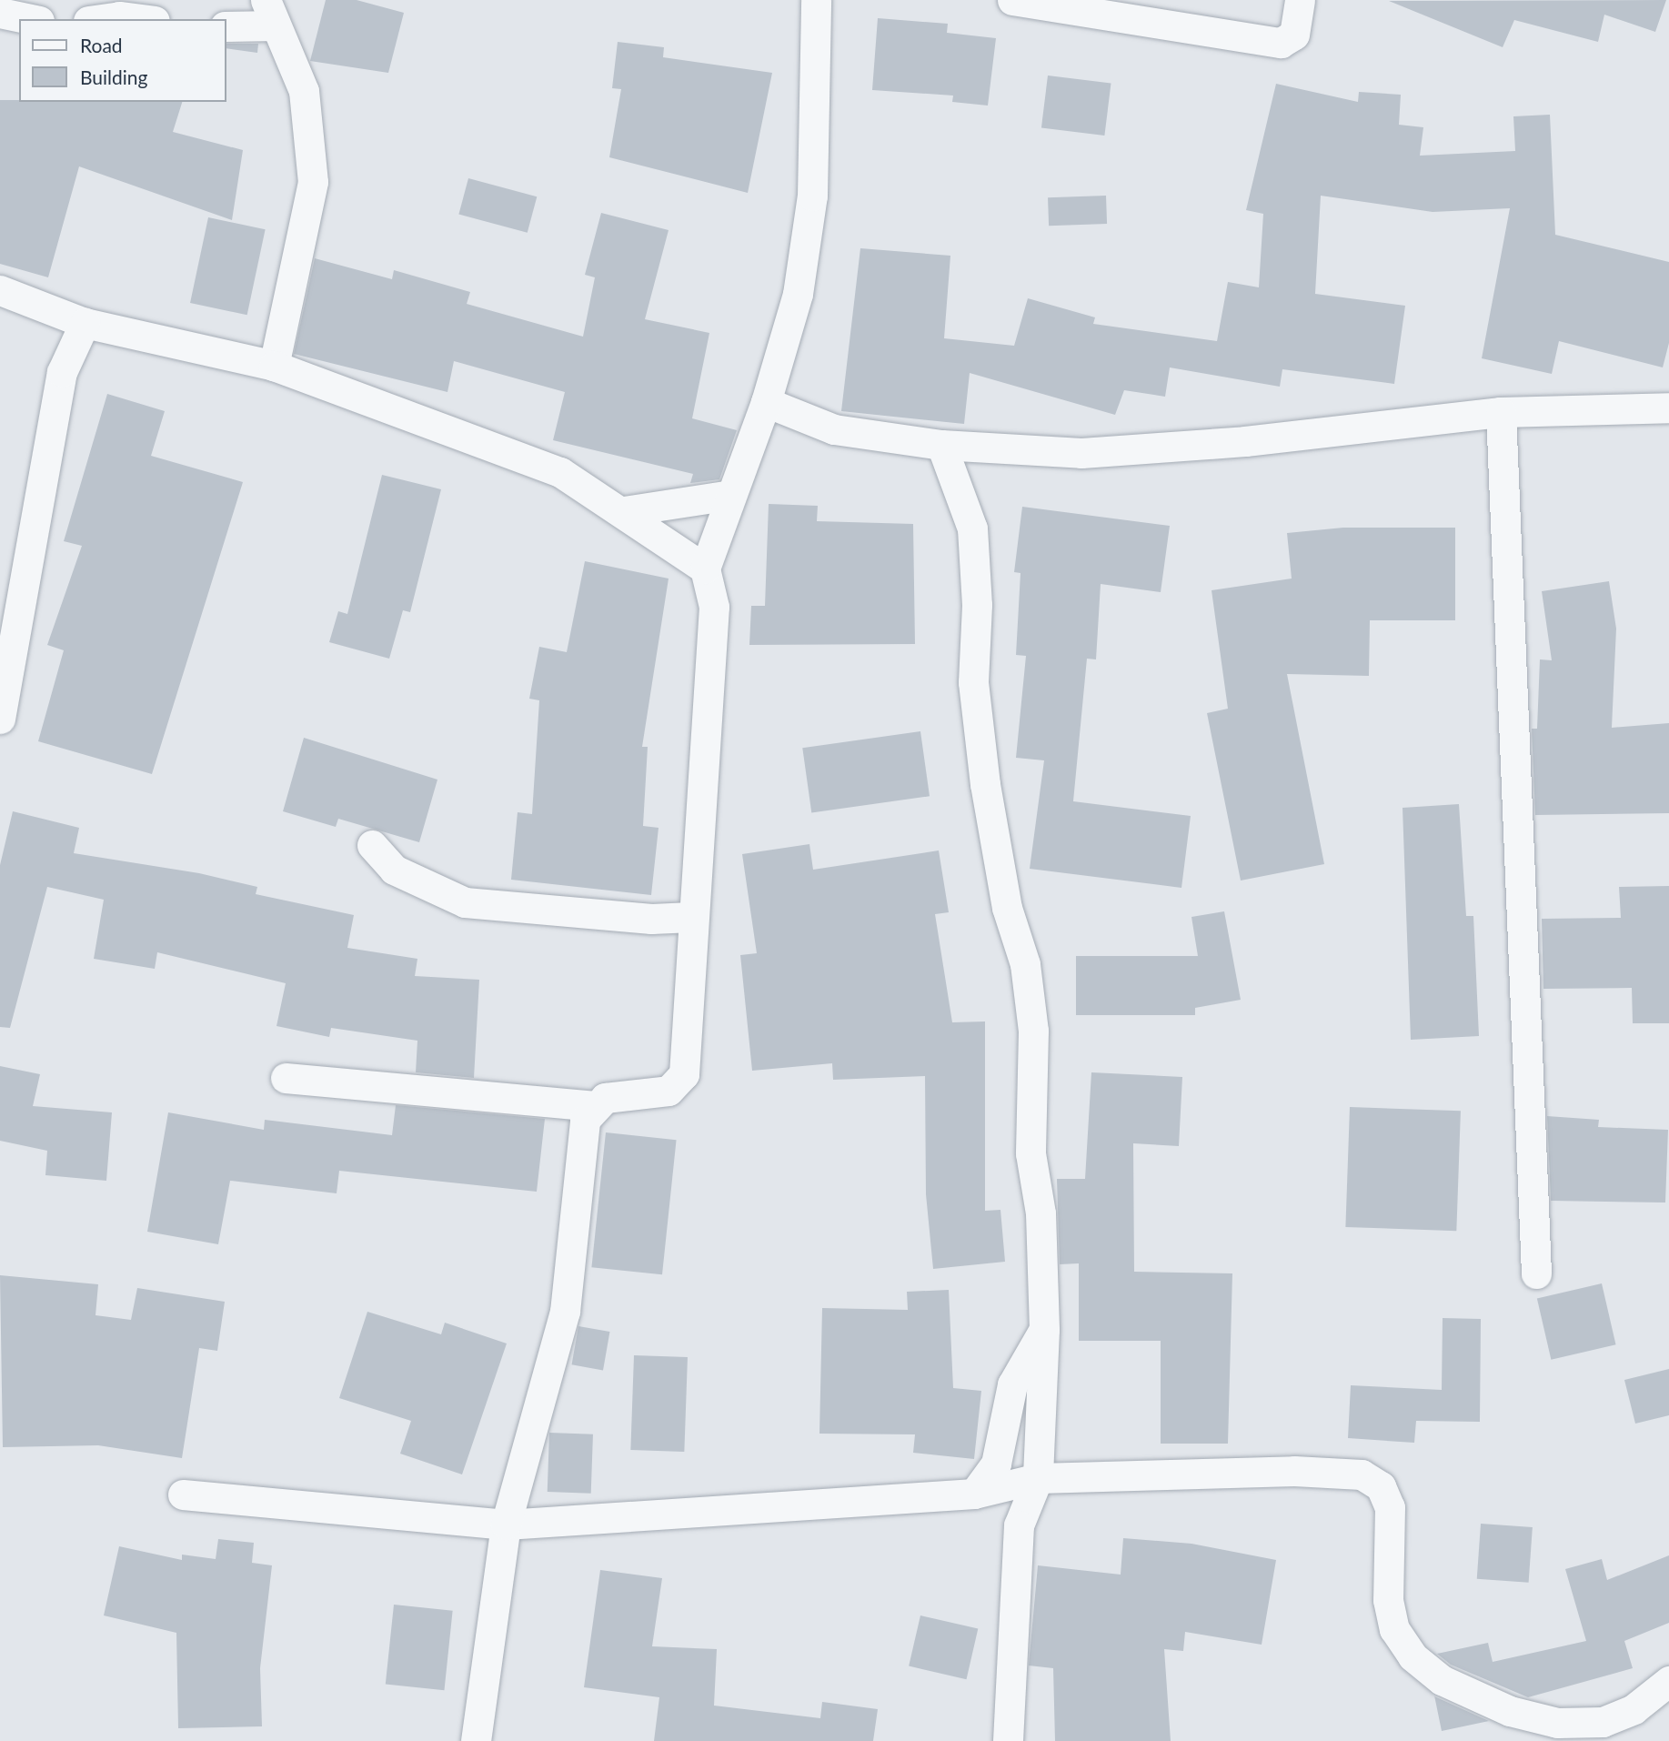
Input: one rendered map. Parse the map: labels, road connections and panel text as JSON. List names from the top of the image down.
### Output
{
  "legend": ["Road", "Building"]
}
